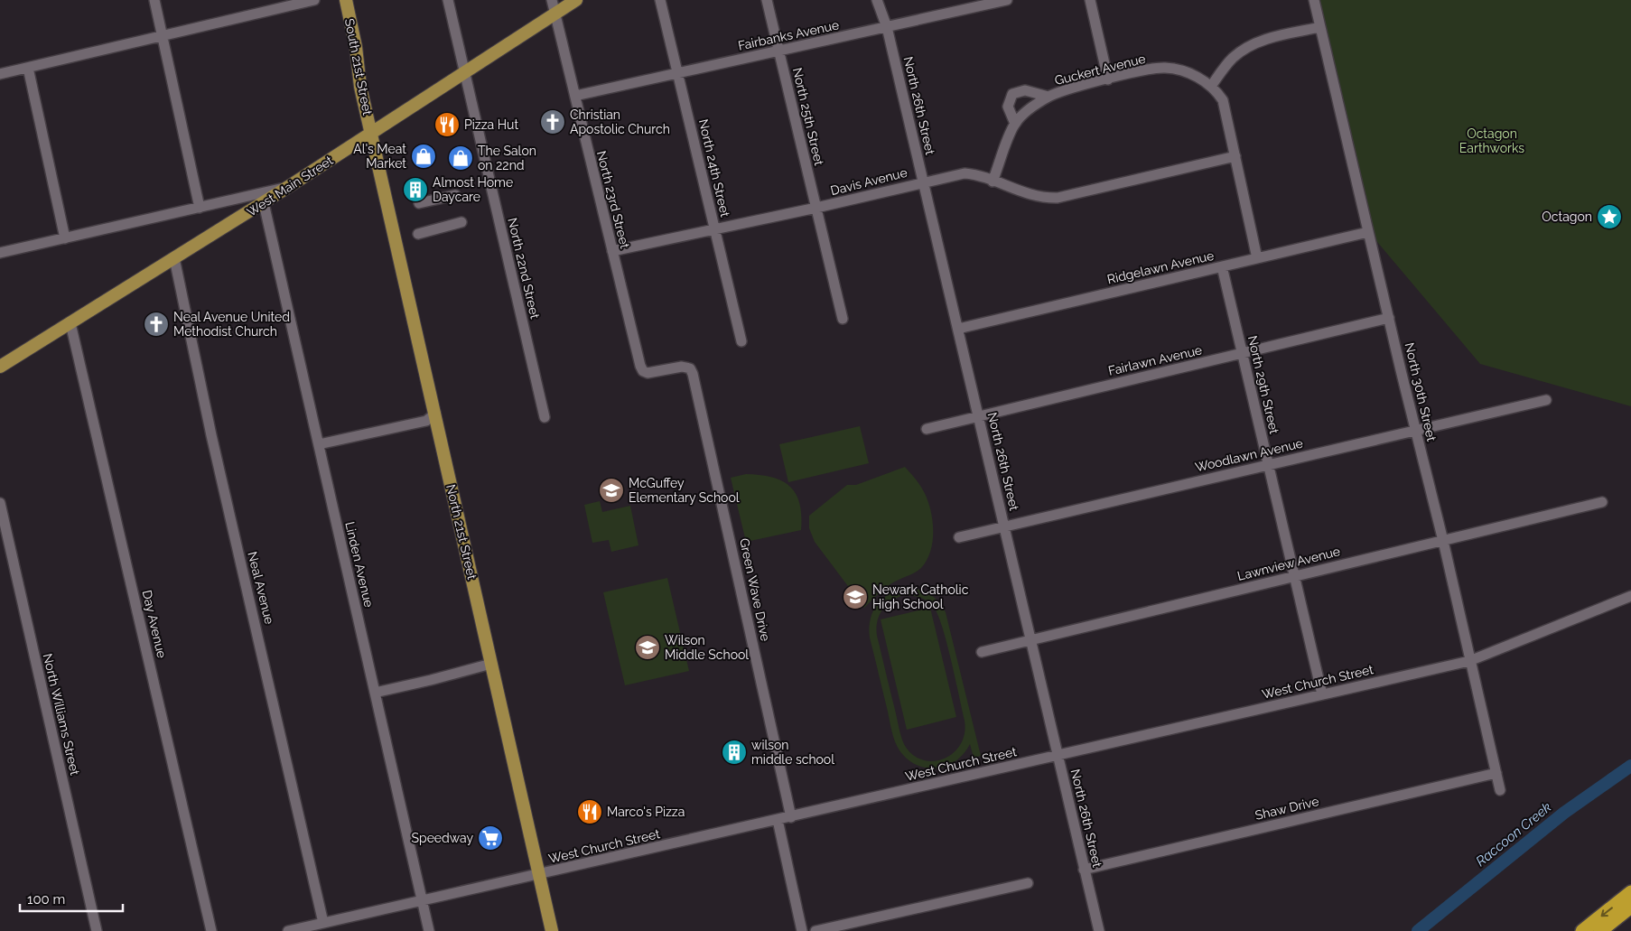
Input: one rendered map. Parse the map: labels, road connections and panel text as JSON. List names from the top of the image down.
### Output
{
  "streets": {
    "main road": ["South 21st Street", "West Main Street", "North 21st Street"],
    "street": [
      "Fairbanks Avenue",
      "Guckert Avenue",
      "North 26th Street",
      "North 25th Street",
      "North 24th Street",
      "Davis Avenue",
      "North 23rd Street",
      "Ridgelawn Avenue",
      "North 22nd Street",
      "Fairlawn Avenue",
      "North 29th Street",
      "North 30th Street",
      "Woodlawn Avenue",
      "Lawnview Avenue",
      "Linden Avenue",
      "Neal Avenue",
      "Green Wave Drive",
      "Day Avenue",
      "West Church Street",
      "North Williams Street",
      "Shaw Drive"
    ]
  },
  "crossings": [
    ["Fairbanks Avenue", "North 26th Street"],
    ["Fairbanks Avenue", "North 25th Street"],
    ["Fairbanks Avenue", "North 24th Street"],
    ["Fairbanks Avenue", "North 23rd Street"],
    ["South 21st Street", "West Main Street"],
    ["South 21st Street", "North 21st Street"],
    ["Guckert Avenue", "Davis Avenue"],
    ["North 26th Street", "Davis Avenue"],
    ["North 26th Street", "Ridgelawn Avenue"],
    ["North 26th Street", "Fairlawn Avenue"],
    ["North 26th Street", "Woodlawn Avenue"],
    ["North 26th Street", "Lawnview Avenue"],
    ["North 26th Street", "West Church Street"],
    ["North 26th Street", "Shaw Drive"],
    ["North 25th Street", "Davis Avenue"],
    ["North 24th Street", "Davis Avenue"],
    ["Davis Avenue", "North 23rd Street"],
    ["West Main Street", "North 23rd Street"],
    ["West Main Street", "North 22nd Street"],
    ["West Main Street", "North 21st Street"],
    ["West Main Street", "Linden Avenue"],
    ["West Main Street", "Neal Avenue"],
    ["West Main Street", "Day Avenue"],
    ["North 23rd Street", "Green Wave Drive"],
    ["Ridgelawn Avenue", "North 29th Street"],
    ["Ridgelawn Avenue", "North 30th Street"],
    ["Fairlawn Avenue", "North 29th Street"],
    ["Fairlawn Avenue", "North 30th Street"],
    ["North 29th Street", "Woodlawn Avenue"],
    ["North 29th Street", "Lawnview Avenue"],
    ["North 29th Street", "West Church Street"],
    ["North 30th Street", "Woodlawn Avenue"],
    ["North 30th Street", "Lawnview Avenue"],
    ["North 30th Street", "West Church Street"],
    ["North 30th Street", "Shaw Drive"],
    ["North 21st Street", "West Church Street"],
    ["Linden Avenue", "West Church Street"],
    ["Neal Avenue", "West Church Street"],
    ["Green Wave Drive", "West Church Street"]
  ],
  "water": ["Raccoon Creek"],
  "parks": ["Octagon Earthworks"],
  "places": {
    "church": ["Christian Apostolic Church", "Neal Avenue United Methodist Church"],
    "restaurant": ["Pizza Hut", "Marco's Pizza"],
    "shop": ["Al's Meat Market", "The Salon on 22nd"],
    "building": ["Almost Home Daycare", "wilson middle school"],
    "place": ["Octagon"],
    "school or university": ["McGuffey Elementary School", "Newark Catholic High School", "Wilson Middle School"],
    "supermarket": ["Speedway"]
  },
  "scale_bar": "100 m"
}
